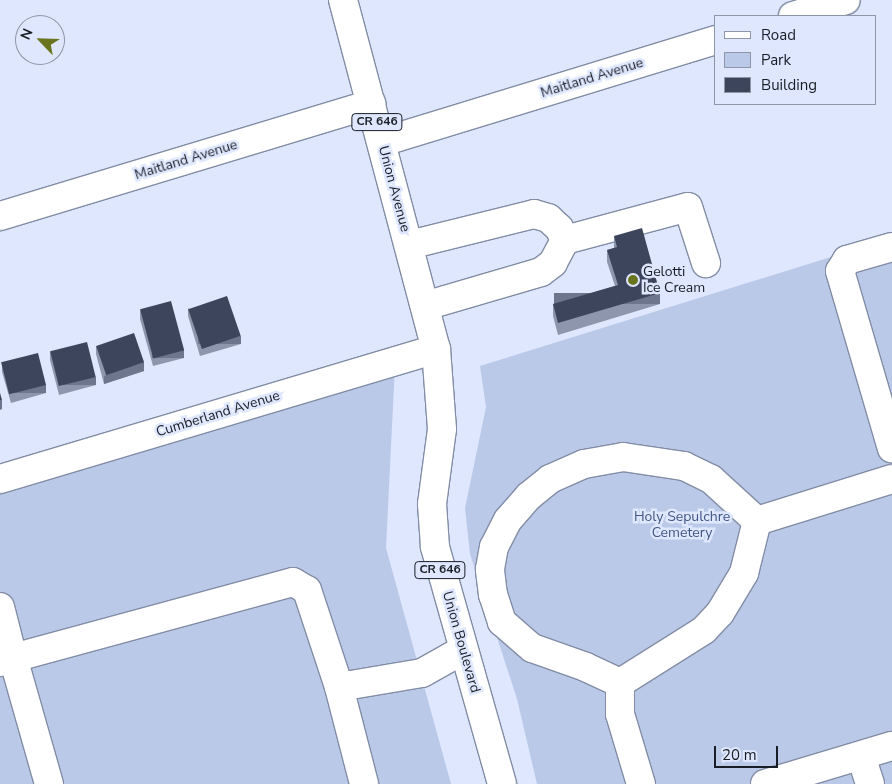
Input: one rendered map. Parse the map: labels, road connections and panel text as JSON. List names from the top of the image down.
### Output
{
  "streets": {
    "street": [
      "Maitland Avenue",
      "CR 646",
      "Union Avenue",
      "Cumberland Avenue",
      "Union Boulevard"
    ]
  },
  "crossings": [
    ["Maitland Avenue", "Union Avenue"],
    ["Union Avenue", "Cumberland Avenue"],
    ["Union Avenue", "Union Boulevard"],
    ["Cumberland Avenue", "Union Boulevard"]
  ],
  "parks": ["Holy Sepulchre Cemetery"],
  "places": ["Gelotti Ice Cream"],
  "legend": ["Road", "Park", "Building"],
  "scale_bar": "20 m",
  "north": "top left"
}
